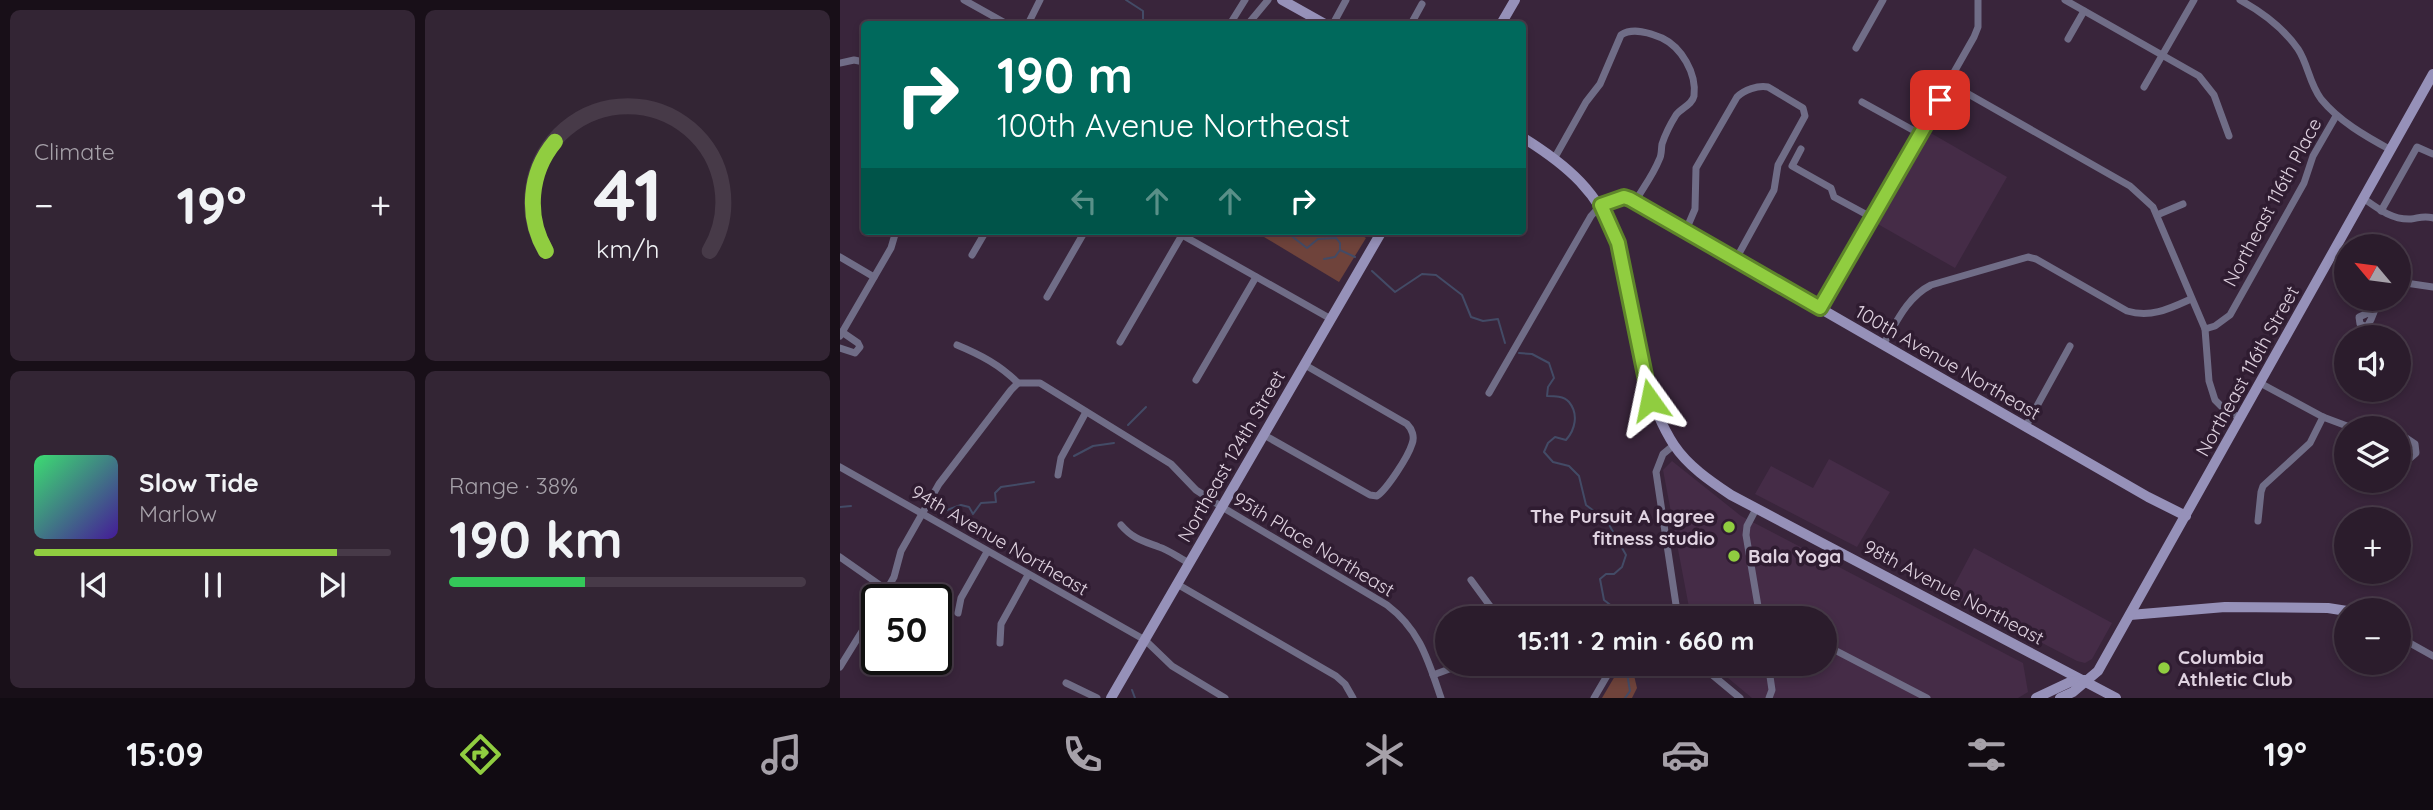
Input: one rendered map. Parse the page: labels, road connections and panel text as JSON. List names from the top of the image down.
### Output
{
  "streets": {
    "street": [
      "Northeast 116th Place",
      "100th Avenue Northeast",
      "Northeast 116th Street",
      "Northeast 124th Street",
      "94th Avenue Northeast",
      "95th Place Northeast",
      "98th Avenue Northeast"
    ]
  },
  "crossings": [
    ["100th Avenue Northeast", "Northeast 116th Street"],
    ["Northeast 116th Street", "98th Avenue Northeast"],
    ["Northeast 124th Street", "94th Avenue Northeast"],
    ["Northeast 124th Street", "95th Place Northeast"]
  ],
  "places": ["The Pursuit A lagree fitness studio", "Bala Yoga", "Columbia Athletic Club"],
  "north": "top left",
  "page": {
    "tile": [
      "Climate",
      ["Range · 38%", "190 km"]
    ],
    "turn": ["190 m", "100th Avenue Northeast"],
    "heat": ["−", "19°", "+"],
    "map_buttons": ["+", "−"],
    "song": ["Slow Tide", "Marlow"],
    "limit": "50",
    "trip": "15:11 · 2 min · 660 m",
    "tabs": ["15:09", "19°"],
    "gauge": ["41", "km/h"]
  }
}
